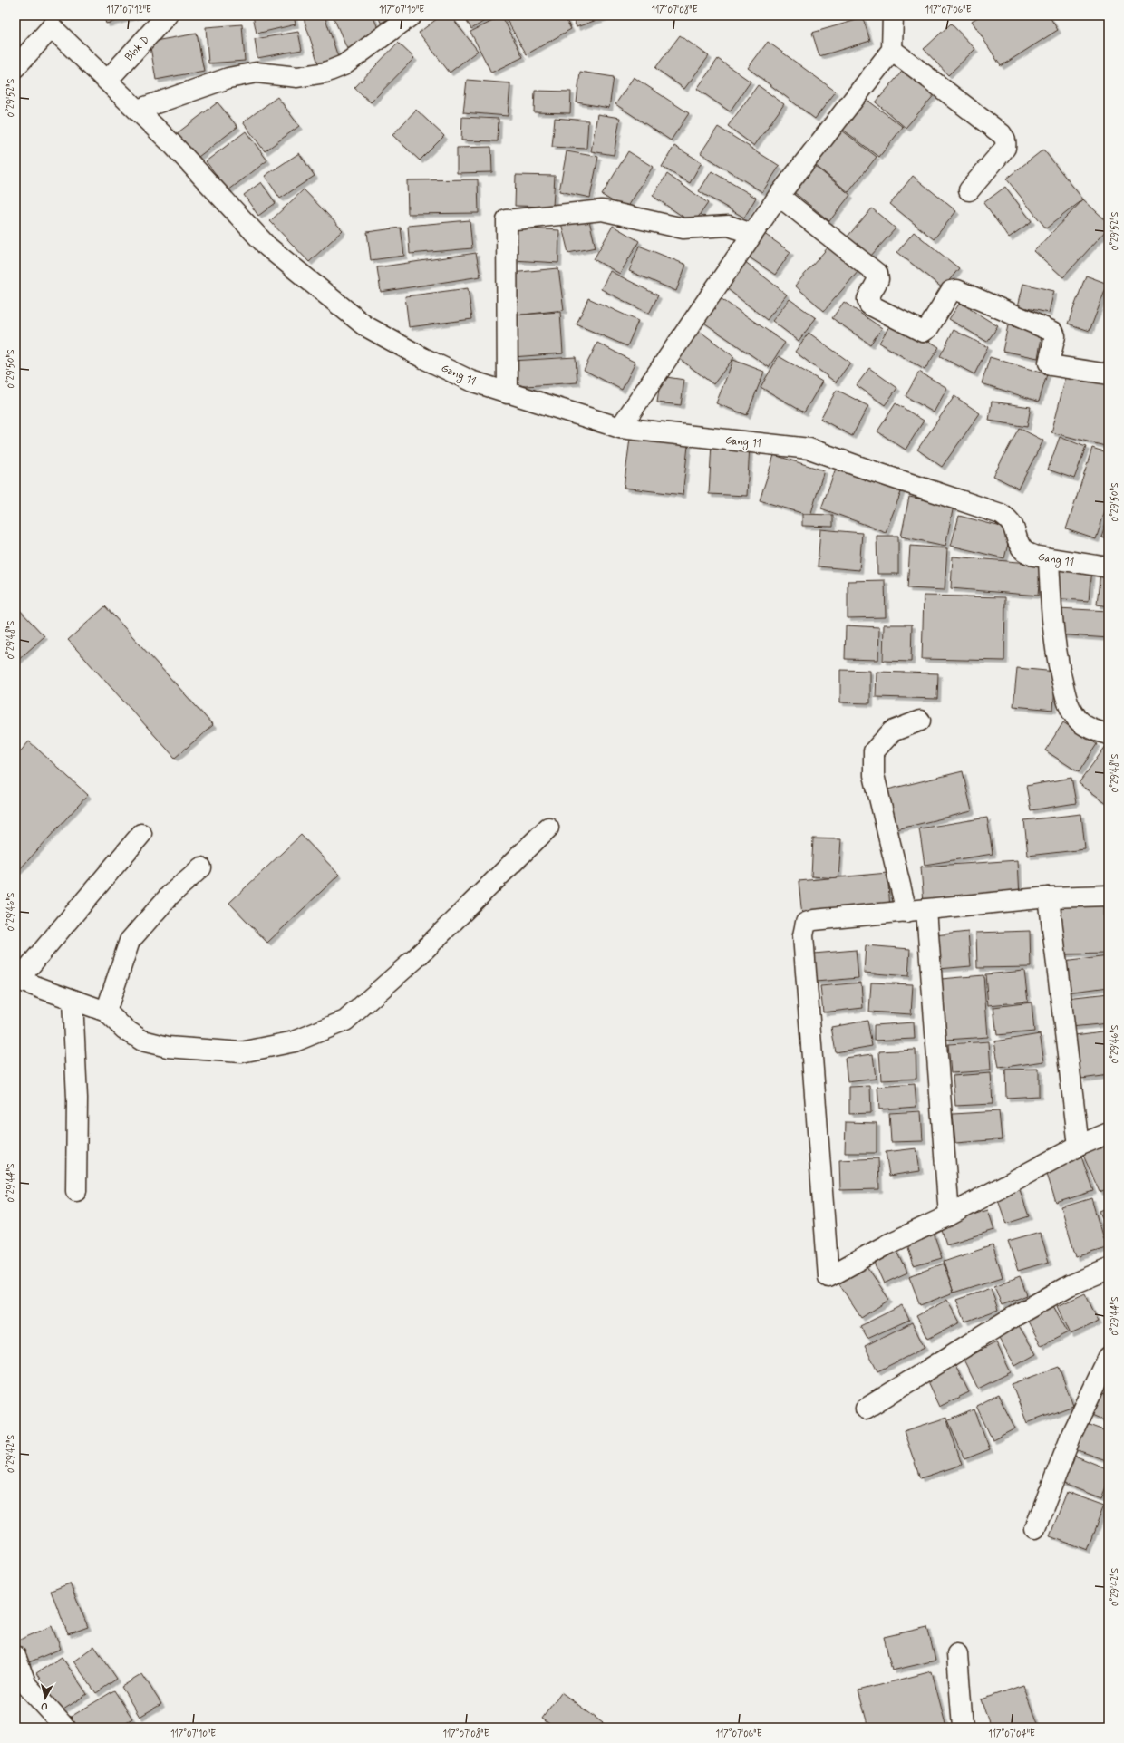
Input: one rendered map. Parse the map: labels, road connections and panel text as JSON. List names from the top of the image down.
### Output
{
  "streets": {
    "street": ["Blok D", "Gang 11"]
  },
  "crossings": [
    ["Blok D", "Gang 11"]
  ],
  "north": "bottom",
  "coordinates": [
    "117°07'12\"E",
    "117°07'10\"E",
    "117°07'08\"E",
    "117°07'06\"E",
    "0°29'52\"S",
    "0°29'50\"S",
    "0°29'48\"S",
    "0°29'46\"S",
    "0°29'44\"S",
    "0°29'42\"S",
    "117°07'04\"E"
  ]
}
